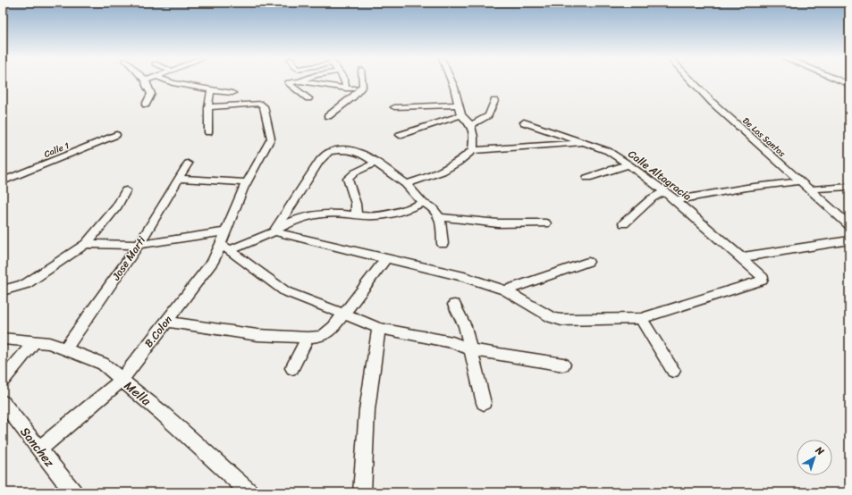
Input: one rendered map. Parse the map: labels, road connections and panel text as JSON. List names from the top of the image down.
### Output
{
  "streets": {
    "street": [
      "De Los Santos",
      "Calle 1",
      "Calle Altagracia",
      "Jose Marti",
      "B.Colon",
      "Mella",
      "Sanchez"
    ]
  },
  "crossings": [
    ["Jose Marti", "Mella"],
    ["B.Colon", "Mella"],
    ["B.Colon", "Sanchez"]
  ],
  "north": "top right"
}
